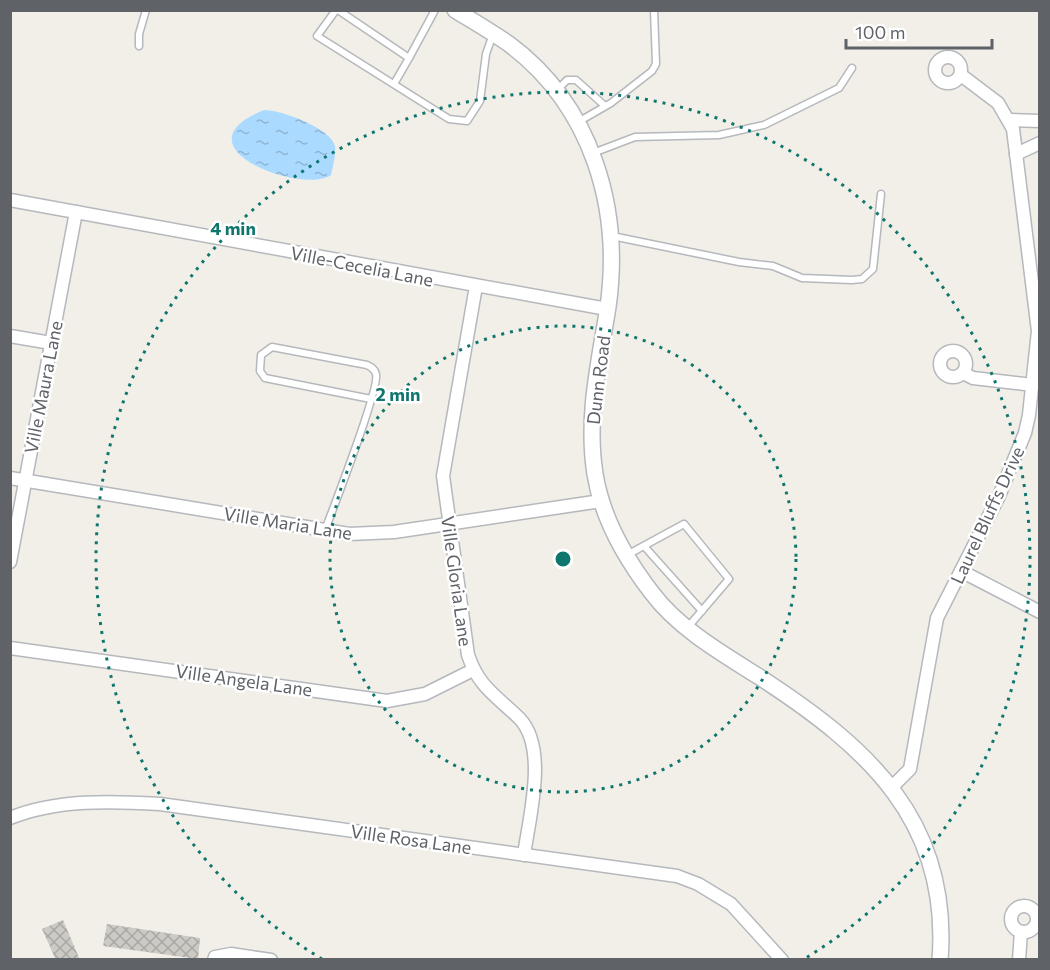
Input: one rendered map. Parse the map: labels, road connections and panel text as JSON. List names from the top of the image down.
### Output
{
  "streets": {
    "street": [
      "Ville-Cecelia Lane",
      "Dunn Road",
      "Ville Maura Lane",
      "Laurel Bluffs Drive",
      "Ville Maria Lane",
      "Ville Gloria Lane",
      "Ville Angela Lane",
      "Ville Rosa Lane"
    ]
  },
  "crossings": [
    ["Ville-Cecelia Lane", "Dunn Road"],
    ["Ville-Cecelia Lane", "Ville Maura Lane"],
    ["Ville-Cecelia Lane", "Ville Gloria Lane"],
    ["Dunn Road", "Laurel Bluffs Drive"],
    ["Dunn Road", "Ville Maria Lane"],
    ["Ville Maura Lane", "Ville Maria Lane"],
    ["Ville Maria Lane", "Ville Gloria Lane"],
    ["Ville Gloria Lane", "Ville Angela Lane"],
    ["Ville Gloria Lane", "Ville Rosa Lane"]
  ],
  "scale_bar": "100 m",
  "rings": ["4 min", "2 min"]
}
